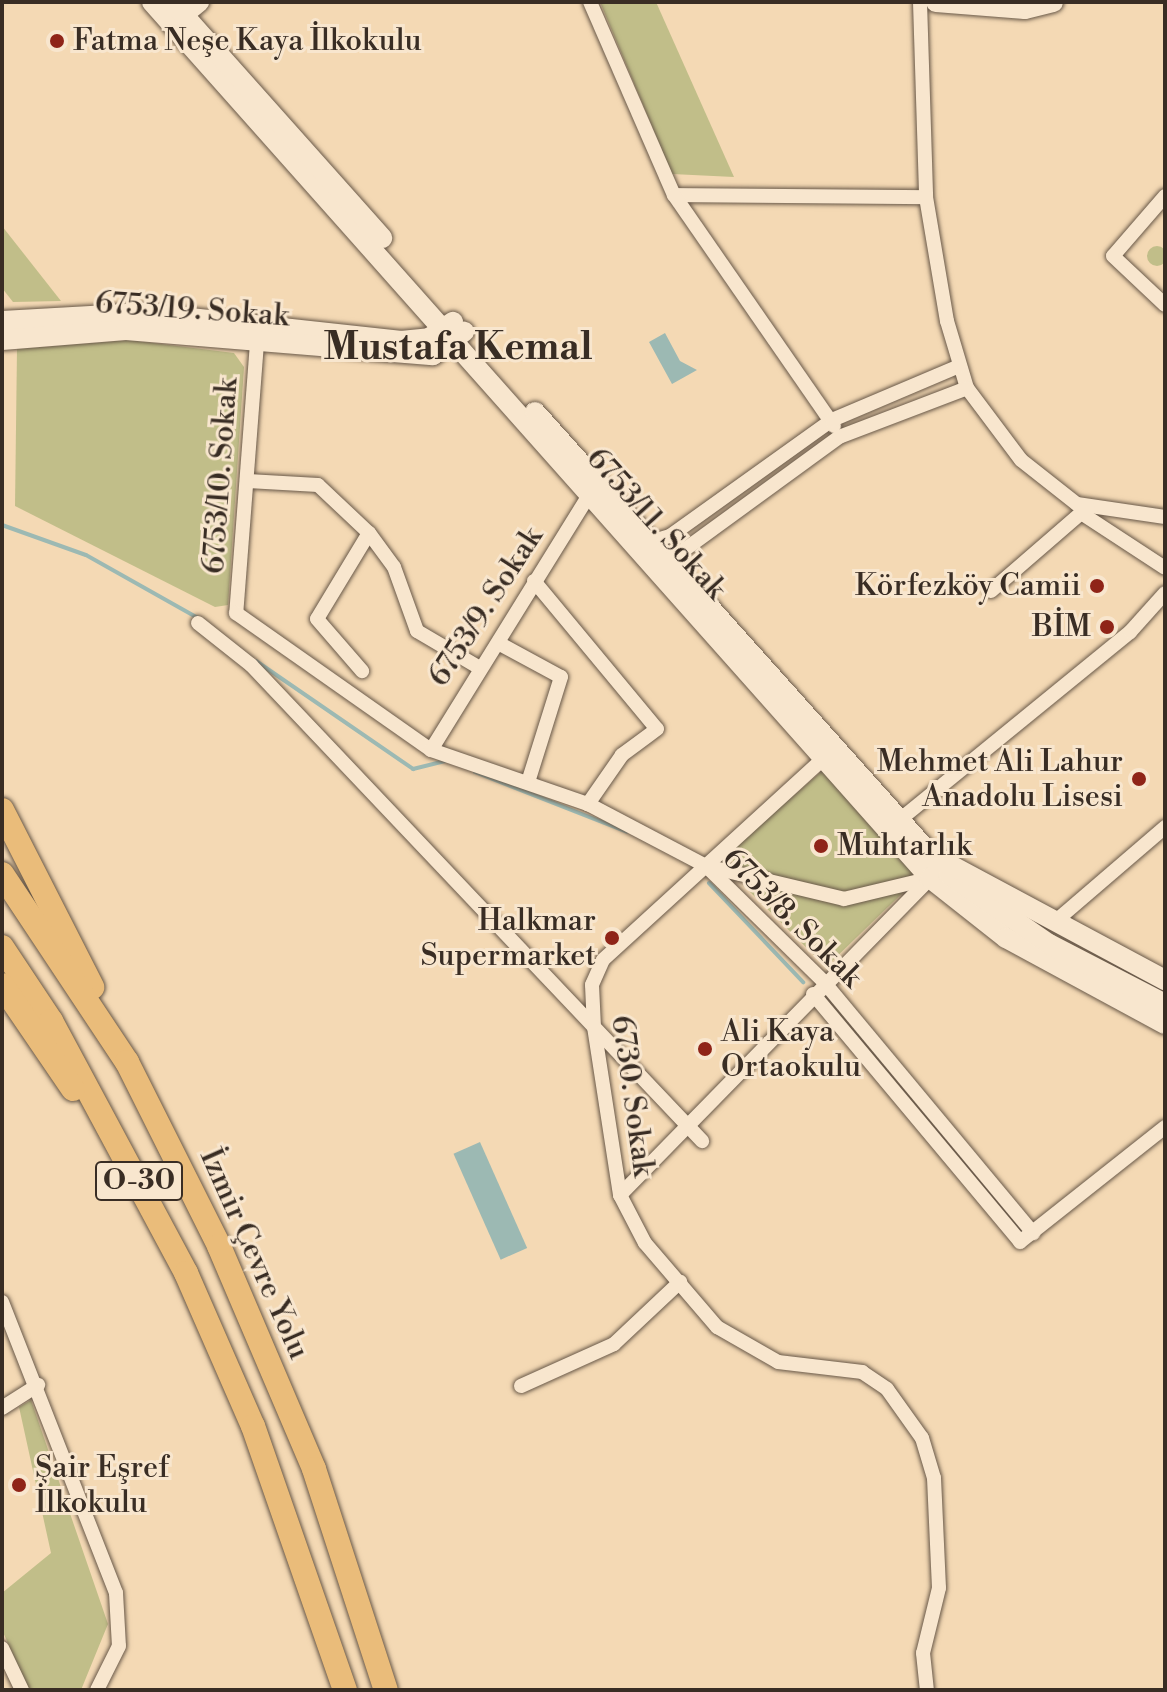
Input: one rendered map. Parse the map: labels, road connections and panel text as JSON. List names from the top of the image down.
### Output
{
  "streets": {
    "highway": ["O-30", "İzmir Çevre Yolu"],
    "street": [
      "6753/19. Sokak",
      "6753/10. Sokak",
      "6753/11. Sokak",
      "6753/9. Sokak",
      "6753/8. Sokak",
      "6730. Sokak"
    ]
  },
  "crossings": [
    ["6753/19. Sokak", "6753/10. Sokak"],
    ["6753/19. Sokak", "6753/11. Sokak"],
    ["6753/10. Sokak", "6753/8. Sokak"],
    ["6753/11. Sokak", "6753/9. Sokak"],
    ["6753/11. Sokak", "6730. Sokak"],
    ["6753/9. Sokak", "6753/8. Sokak"],
    ["6753/8. Sokak", "6730. Sokak"]
  ],
  "districts": ["Mustafa Kemal"],
  "places": [
    "Fatma Neşe Kaya İlkokulu",
    "Körfezköy Camii",
    "BİM",
    "Mehmet Ali Lahur Anadolu Lisesi",
    "Muhtarlık",
    "Halkmar Supermarket",
    "Ali Kaya Ortaokulu",
    "Şair Eşref İlkokulu"
  ]
}
